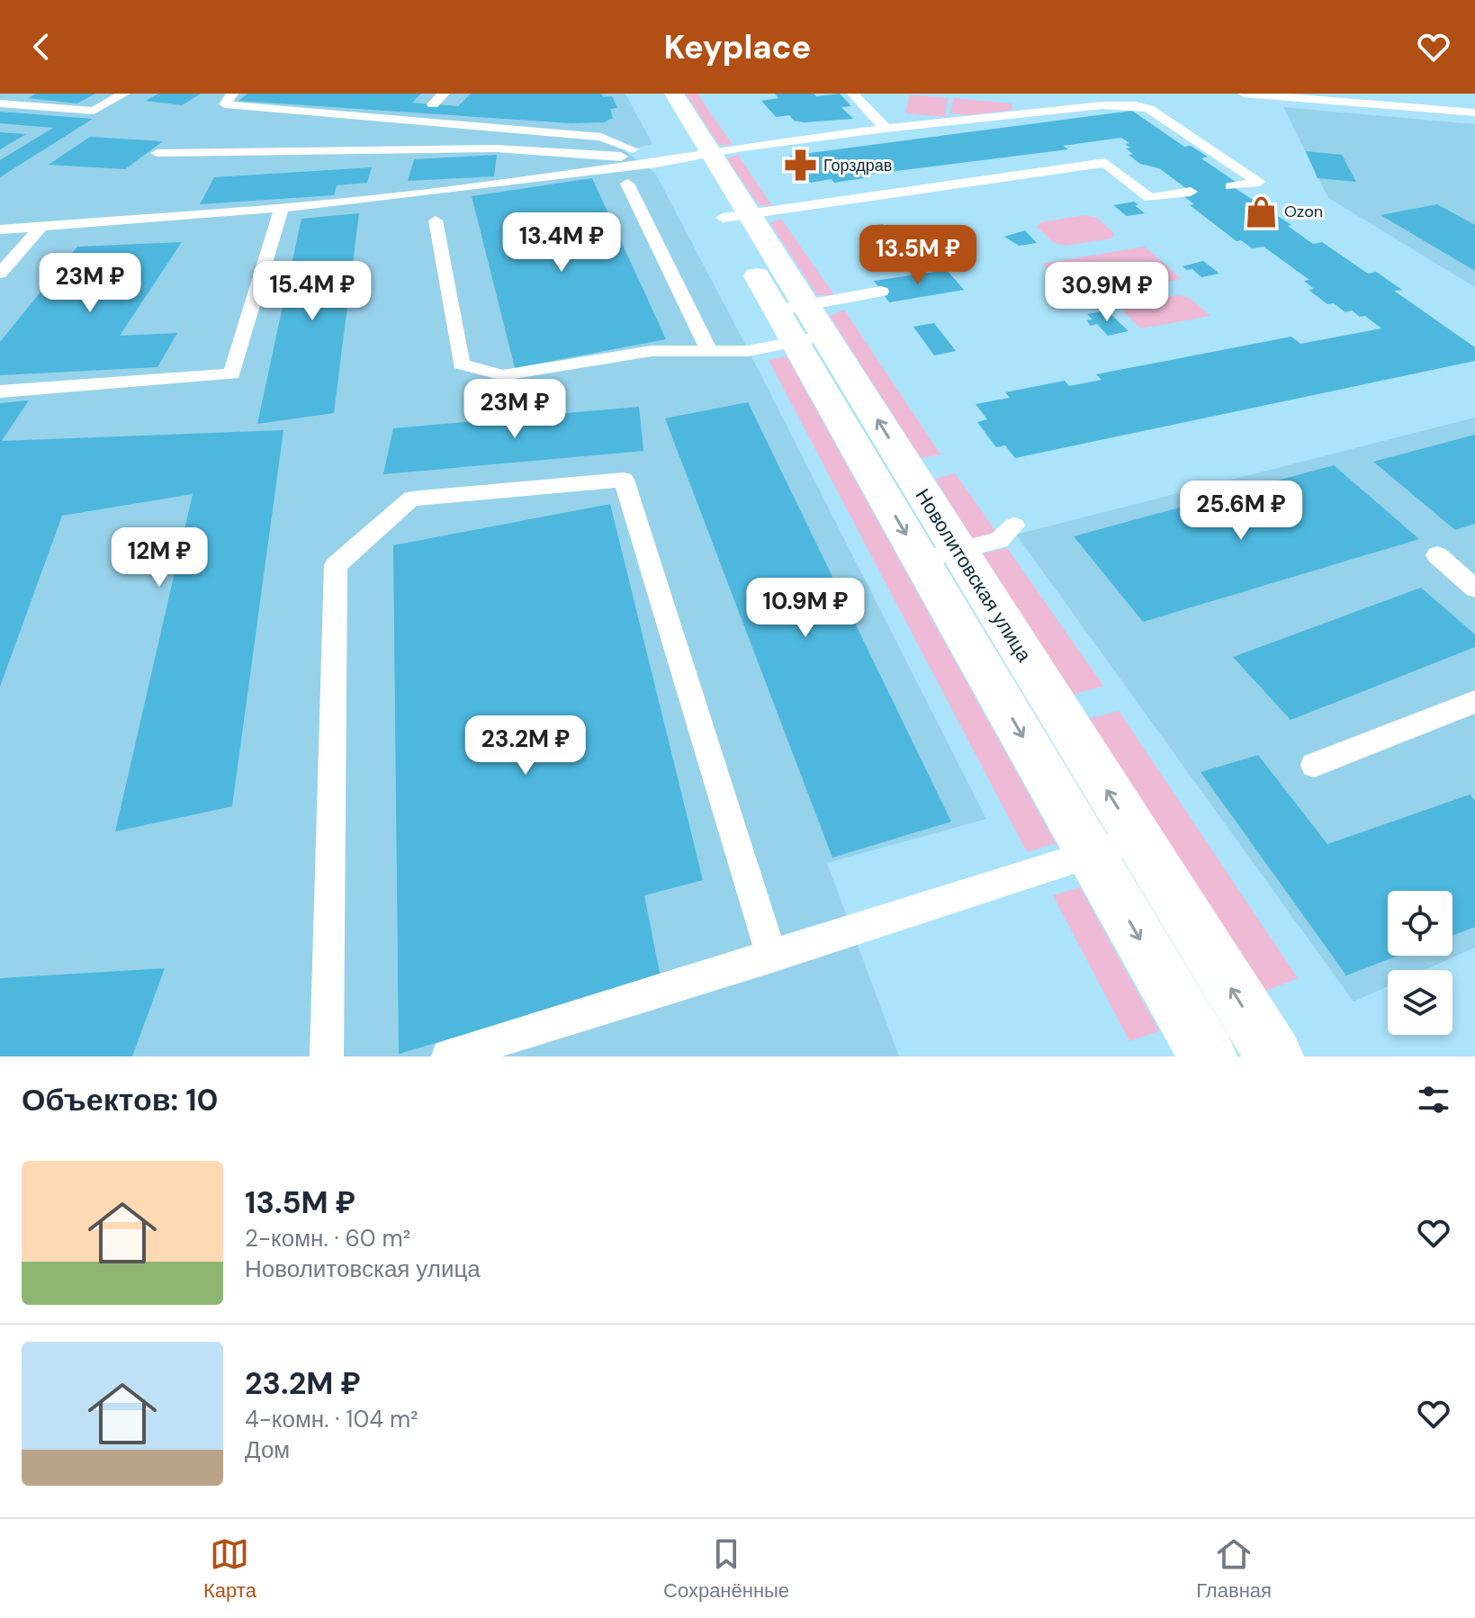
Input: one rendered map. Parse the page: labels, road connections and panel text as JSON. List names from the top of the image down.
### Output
{
  "streets": {
    "street": ["Новолитовская улица"]
  },
  "places": {
    "pharmacy": ["Горздрав"],
    "shop": ["Ozon"]
  },
  "page": {
    "header": "Keyplace",
    "price": [
      "13.4M ₽",
      "13.5M ₽",
      "23M ₽",
      "15.4M ₽",
      "30.9M ₽",
      "23M ₽",
      "25.6M ₽",
      "12M ₽",
      "10.9M ₽",
      "23.2M ₽"
    ],
    "heading": "Объектов: 10",
    "list": [
      {
        "name": "13.5M ₽",
        "note": "2-комн. · 60 m² · Новолитовская улица"
      },
      {
        "name": "23.2M ₽",
        "note": "4-комн. · 104 m² · Дом"
      }
    ],
    "tabs": ["Карта", "Сохранённые", "Главная"]
  }
}
